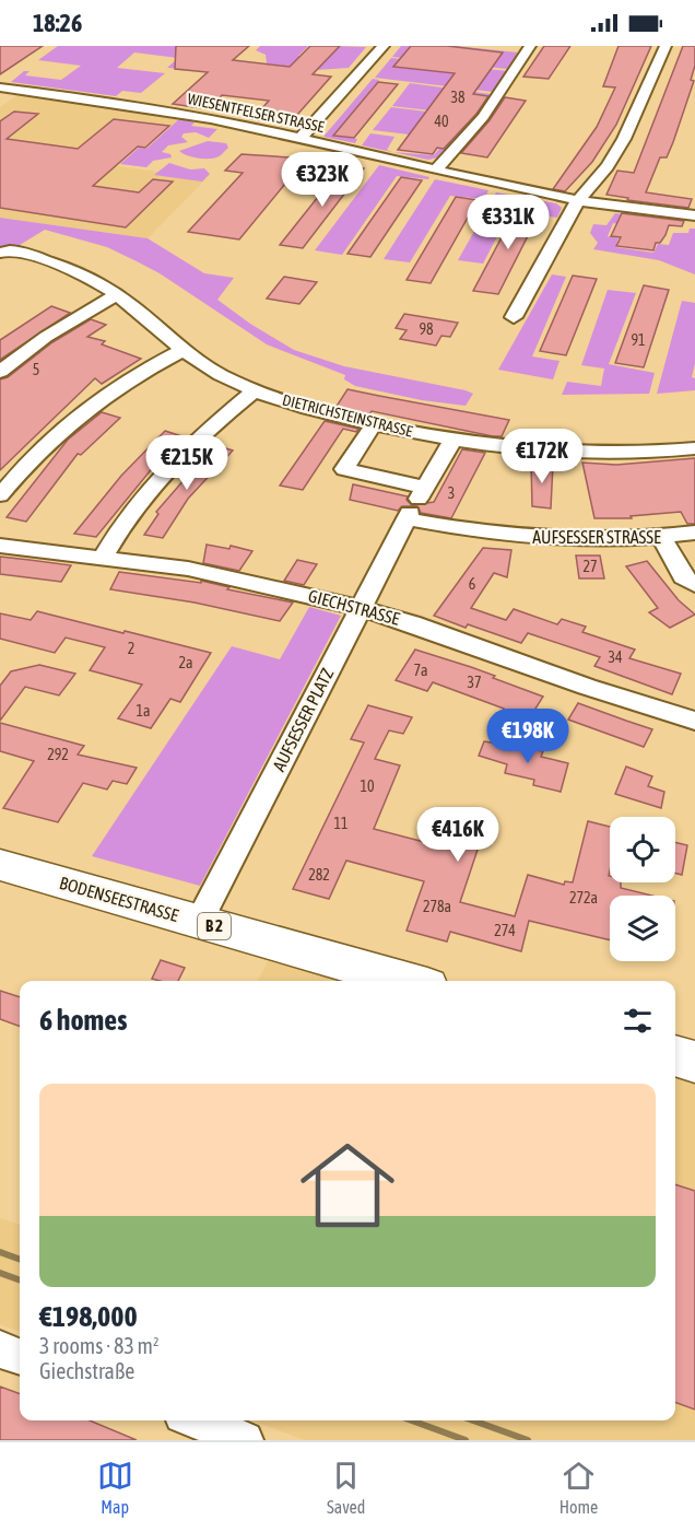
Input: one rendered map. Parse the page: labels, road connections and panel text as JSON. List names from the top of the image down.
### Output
{
  "streets": {
    "main road": ["BODENSEESTRASSE", "B 2"],
    "street": [
      "WIESENTFELSER STRASSE",
      "DIETRICHSTEINSTRASSE",
      "AUFSESSER STRASSE",
      "GIECHSTRASSE",
      "AUFSESSER PLATZ"
    ]
  },
  "crossings": [
    ["DIETRICHSTEINSTRASSE", "AUFSESSER PLATZ"],
    ["AUFSESSER STRASSE", "AUFSESSER PLATZ"],
    ["GIECHSTRASSE", "AUFSESSER PLATZ"],
    ["AUFSESSER PLATZ", "BODENSEESTRASSE"]
  ],
  "house_numbers": [
    "38",
    "40",
    "98",
    "91",
    "5",
    "3",
    "27",
    "6",
    "2",
    "34",
    "2a",
    "7a",
    "37",
    "1a",
    "292",
    "10",
    "11",
    "282",
    "272a",
    "278a",
    "274"
  ],
  "page": {
    "status": "18:26",
    "price": [
      "€323K",
      "€331K",
      "€172K",
      "€215K",
      "€198K",
      "€416K"
    ],
    "heading": "6 homes",
    "list": [
      {
        "name": "€198,000",
        "note": "3 rooms · 83 m² · Giechstraße"
      }
    ],
    "tabs": ["Map", "Saved", "Home"]
  }
}
